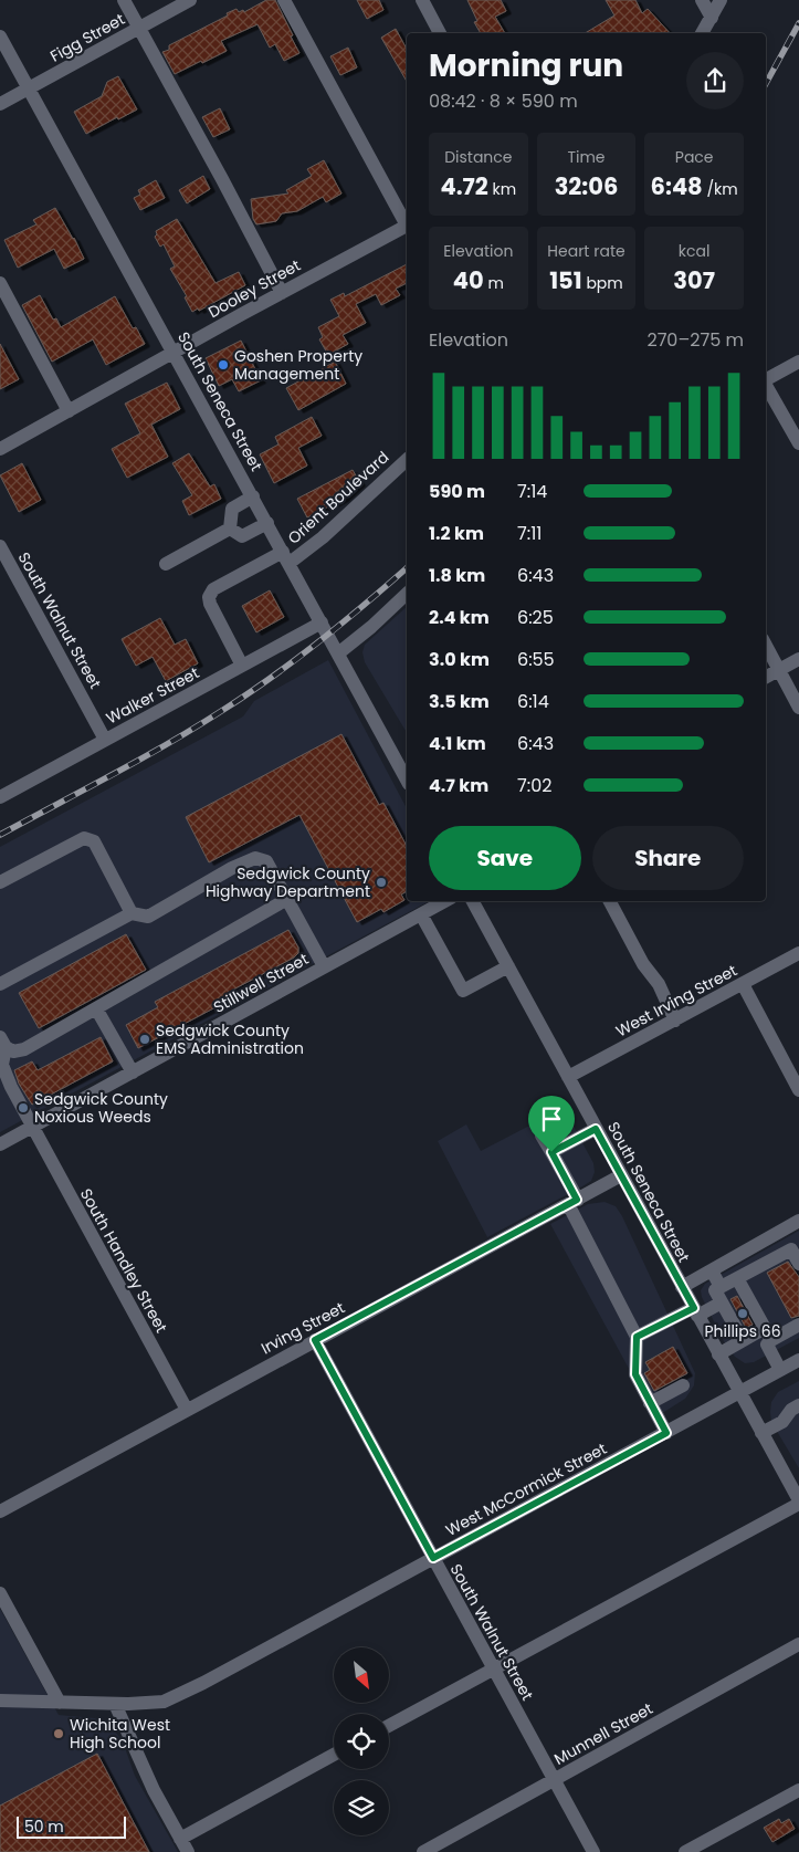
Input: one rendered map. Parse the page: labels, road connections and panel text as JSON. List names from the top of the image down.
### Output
{
  "streets": {
    "street": [
      "Figg Street",
      "Dooley Street",
      "South Seneca Street",
      "Orient Boulevard",
      "South Walnut Street",
      "Walker Street",
      "Stillwell Street",
      "West Irving Street",
      "South Handley Street",
      "Irving Street",
      "West McCormick Street",
      "Munnell Street"
    ]
  },
  "crossings": [
    ["Figg Street", "South Seneca Street"],
    ["Dooley Street", "South Seneca Street"],
    ["South Seneca Street", "Orient Boulevard"],
    ["South Seneca Street", "Walker Street"],
    ["South Seneca Street", "West Irving Street"],
    ["South Seneca Street", "Irving Street"],
    ["South Seneca Street", "West McCormick Street"],
    ["Orient Boulevard", "Walker Street"],
    ["South Walnut Street", "Walker Street"],
    ["South Walnut Street", "Irving Street"],
    ["South Walnut Street", "West McCormick Street"],
    ["South Walnut Street", "Munnell Street"],
    ["Stillwell Street", "South Handley Street"],
    ["South Handley Street", "Irving Street"]
  ],
  "places": [
    "Goshen Property Management",
    "Sedgwick County Highway Department",
    "Sedgwick County EMS Administration",
    "Sedgwick County Noxious Weeds",
    "Phillips 66",
    "Wichita West High School"
  ],
  "scale_bar": "50 m",
  "north": "bottom right",
  "page": {
    "heading": ["Morning run", "08:42 · 8 × 590 m"],
    "stats": [
      ["Distance", "4.72 km"],
      ["Time", "32:06"],
      ["Pace", "6:48 /km"],
      ["Elevation", "40 m"],
      ["Heart rate", "151 bpm"],
      ["kcal", "307"]
    ],
    "chart": ["Elevation", "270–275 m"],
    "list": [
      {
        "name": "590 m",
        "note": "7:14"
      },
      {
        "name": "1.2 km",
        "note": "7:11"
      },
      {
        "name": "1.8 km",
        "note": "6:43"
      },
      {
        "name": "2.4 km",
        "note": "6:25"
      },
      {
        "name": "3.0 km",
        "note": "6:55"
      },
      {
        "name": "3.5 km",
        "note": "6:14"
      },
      {
        "name": "4.1 km",
        "note": "6:43"
      },
      {
        "name": "4.7 km",
        "note": "7:02"
      }
    ],
    "buttons": ["Save", "Share"],
    "scale": "50 m"
  }
}
